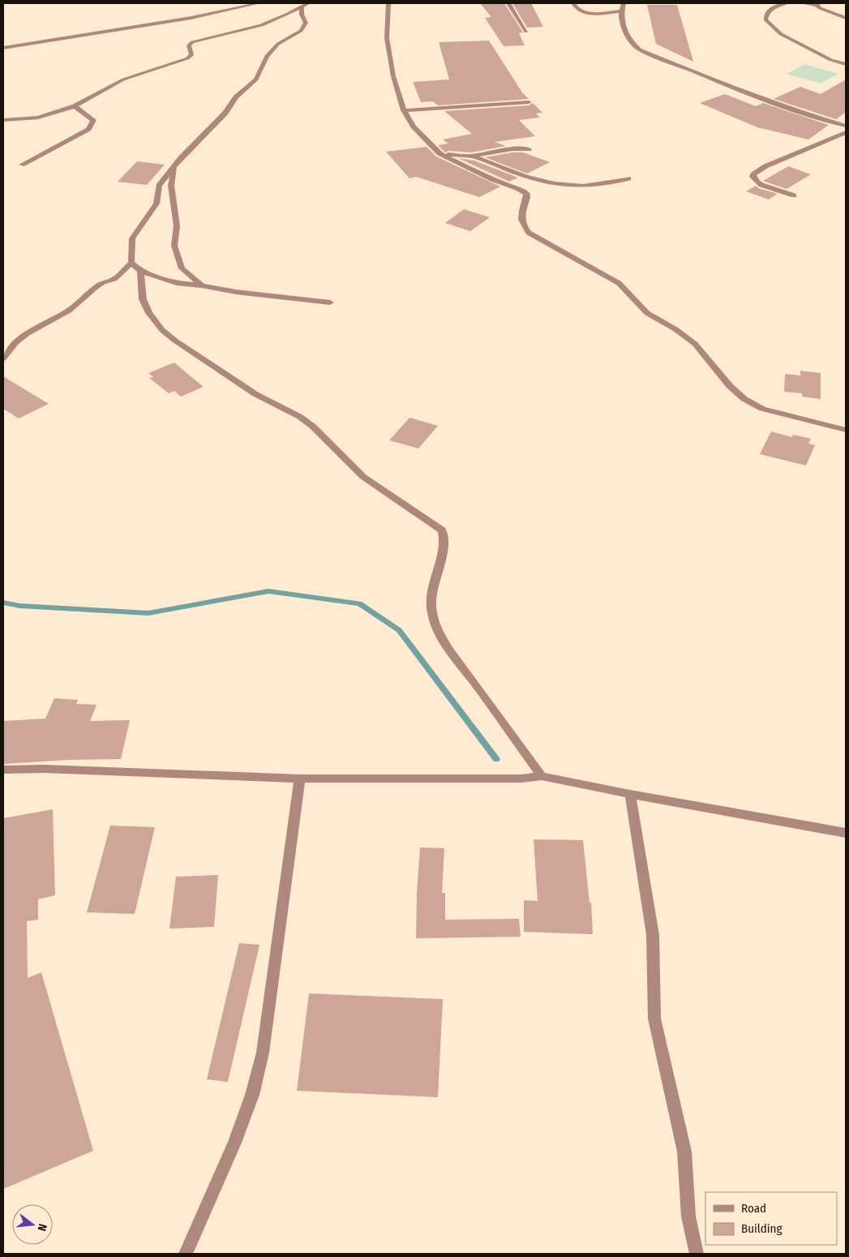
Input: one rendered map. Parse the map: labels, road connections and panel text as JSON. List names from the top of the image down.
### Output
{
  "legend": ["Road", "Building"],
  "north": "right"
}
